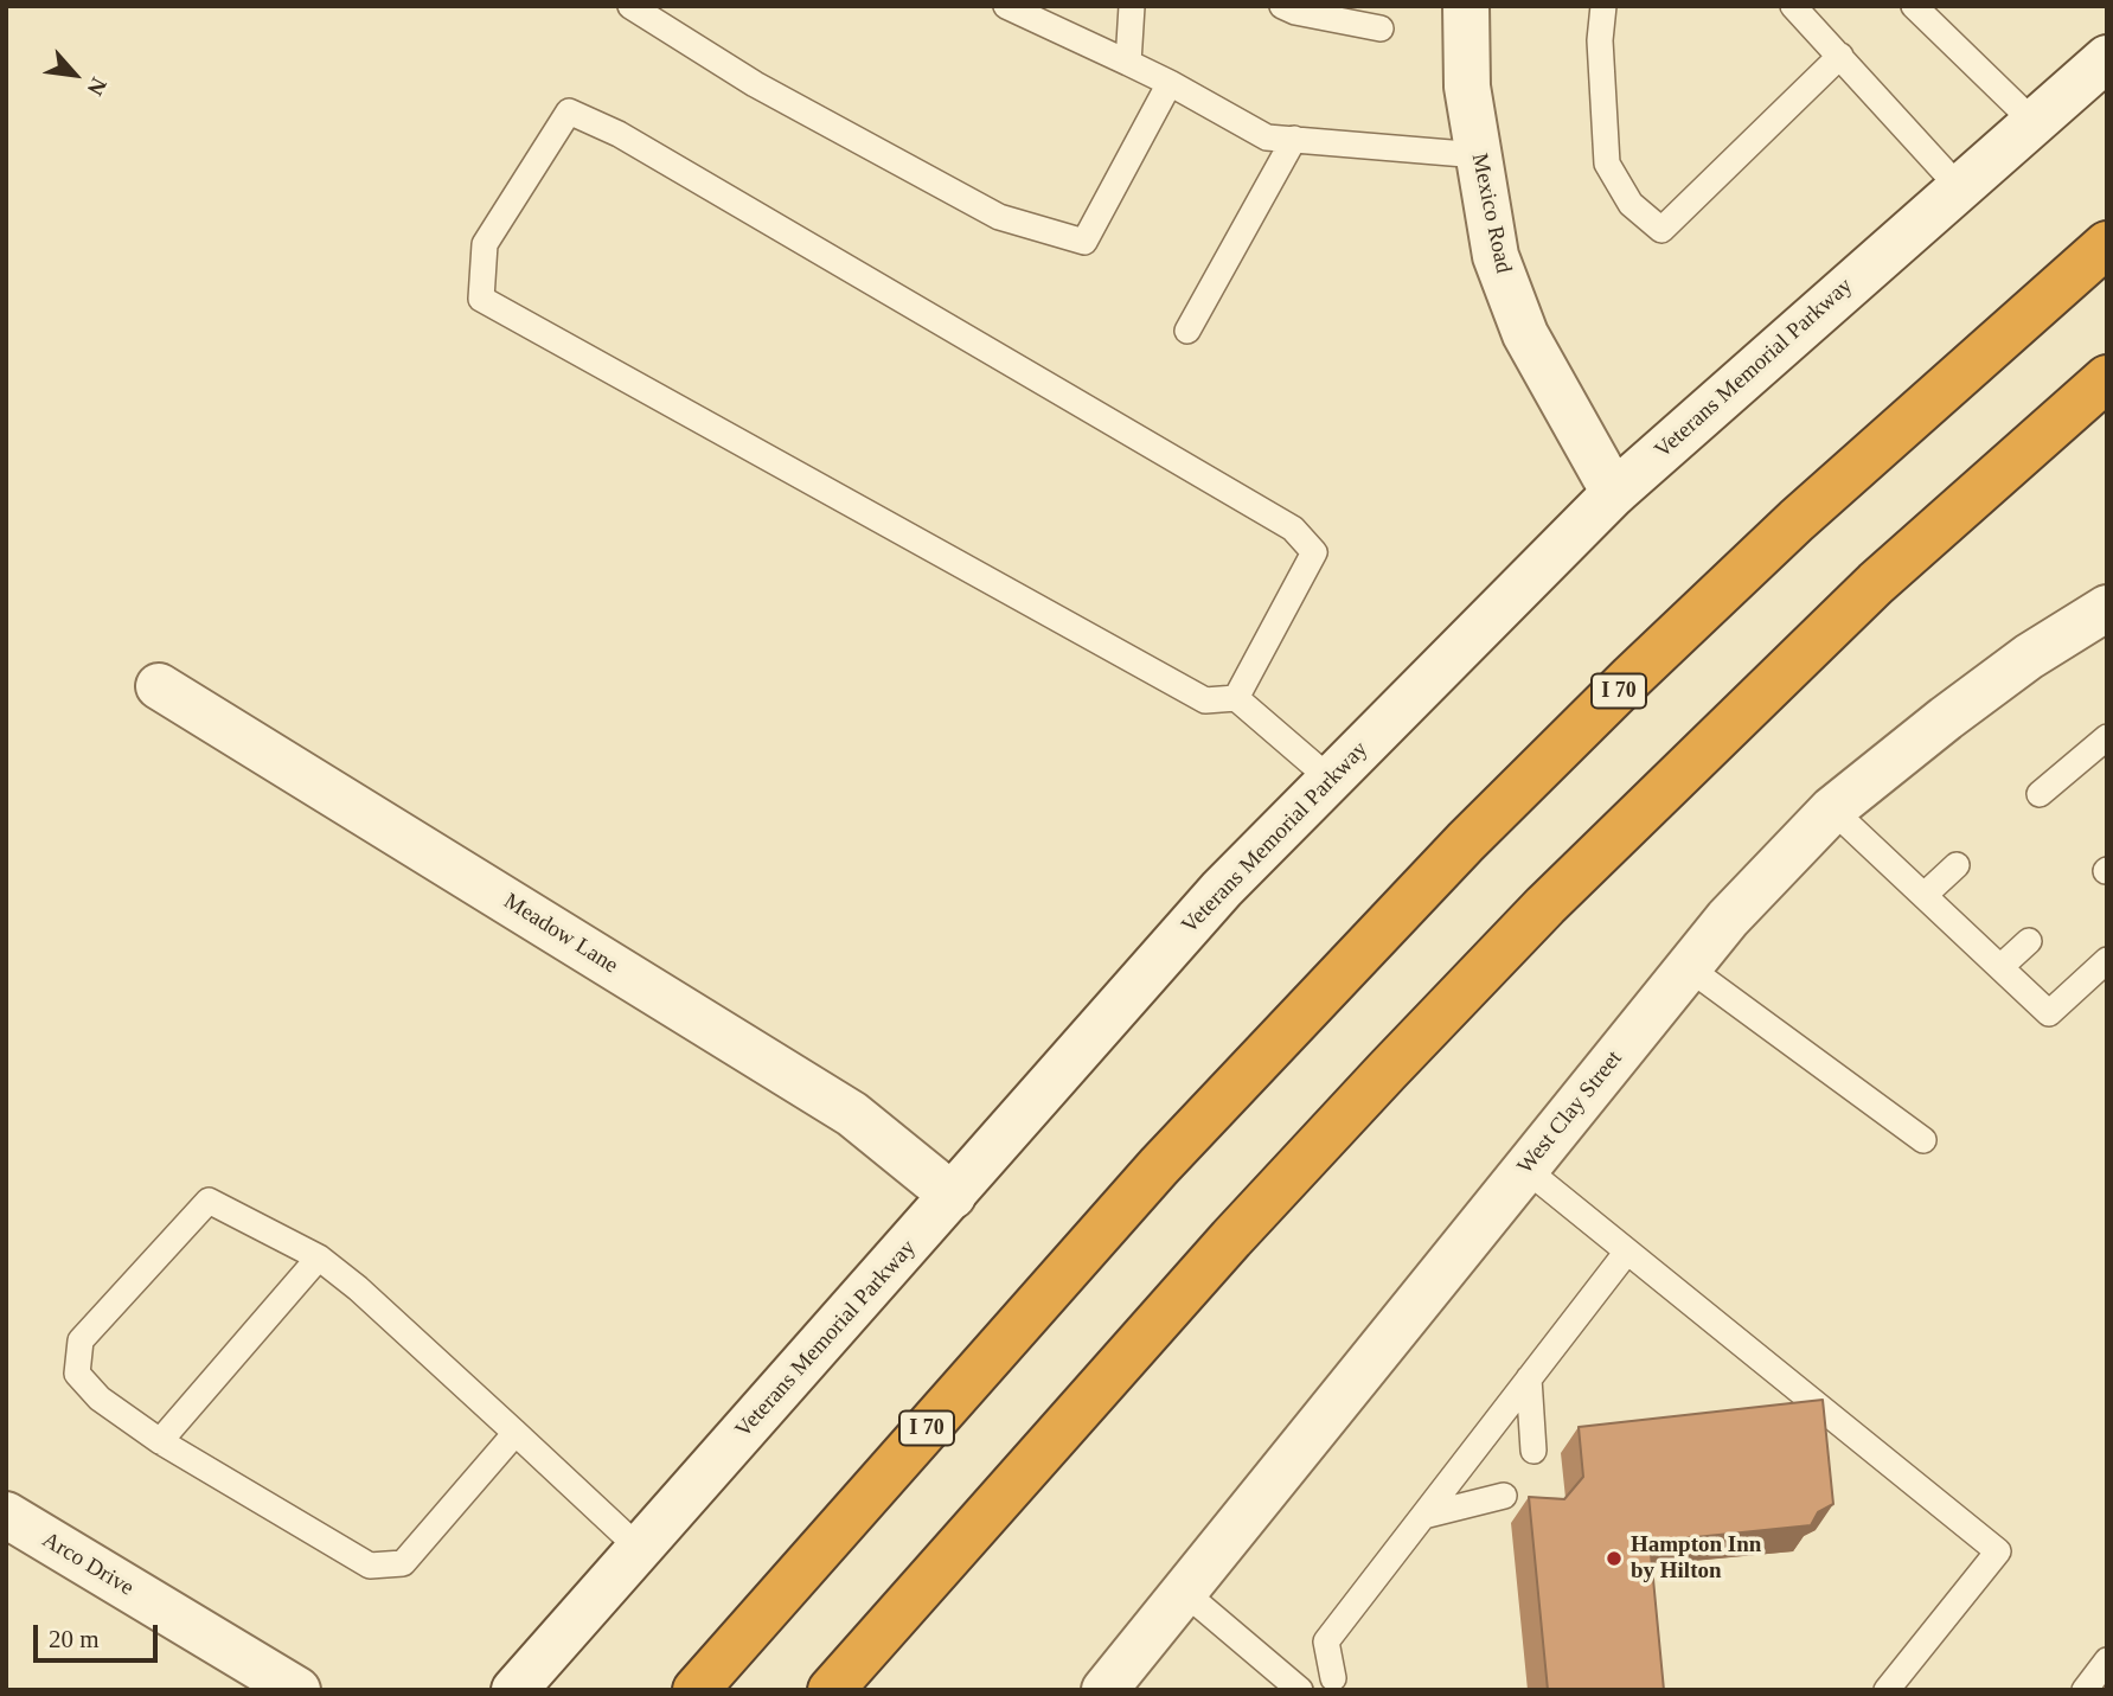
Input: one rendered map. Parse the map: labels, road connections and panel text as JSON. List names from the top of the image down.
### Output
{
  "streets": {
    "highway": ["I 70"],
    "street": [
      "Mexico Road",
      "Veterans Memorial Parkway",
      "Meadow Lane",
      "West Clay Street",
      "Arco Drive"
    ]
  },
  "crossings": [
    ["Mexico Road", "Veterans Memorial Parkway"],
    ["Veterans Memorial Parkway", "Meadow Lane"]
  ],
  "places": ["Hampton Inn by Hilton"],
  "scale_bar": "20 m",
  "north": "bottom right"
}
